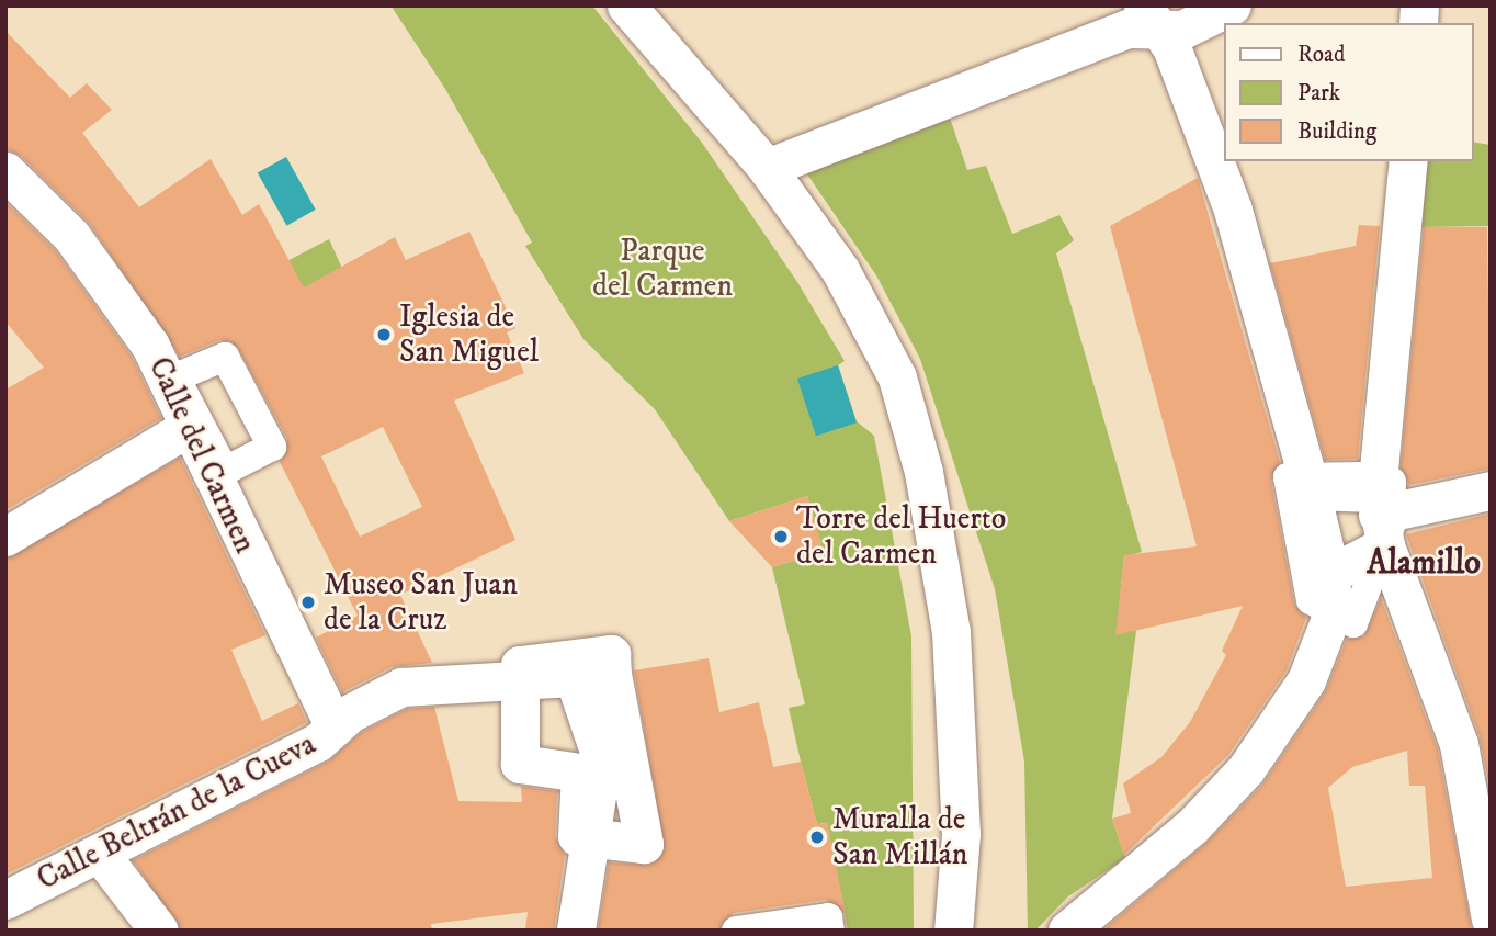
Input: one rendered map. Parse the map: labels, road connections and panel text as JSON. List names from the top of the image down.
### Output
{
  "streets": {
    "street": ["Calle del Carmen", "Calle Beltrán de la Cueva"]
  },
  "crossings": [
    ["Calle del Carmen", "Calle Beltrán de la Cueva"]
  ],
  "districts": ["Alamillo"],
  "parks": ["Parque del Carmen"],
  "places": [
    "Iglesia de San Miguel",
    "Torre del Huerto del Carmen",
    "Museo San Juan de la Cruz",
    "Muralla de San Millán"
  ],
  "legend": ["Road", "Park", "Building"]
}
